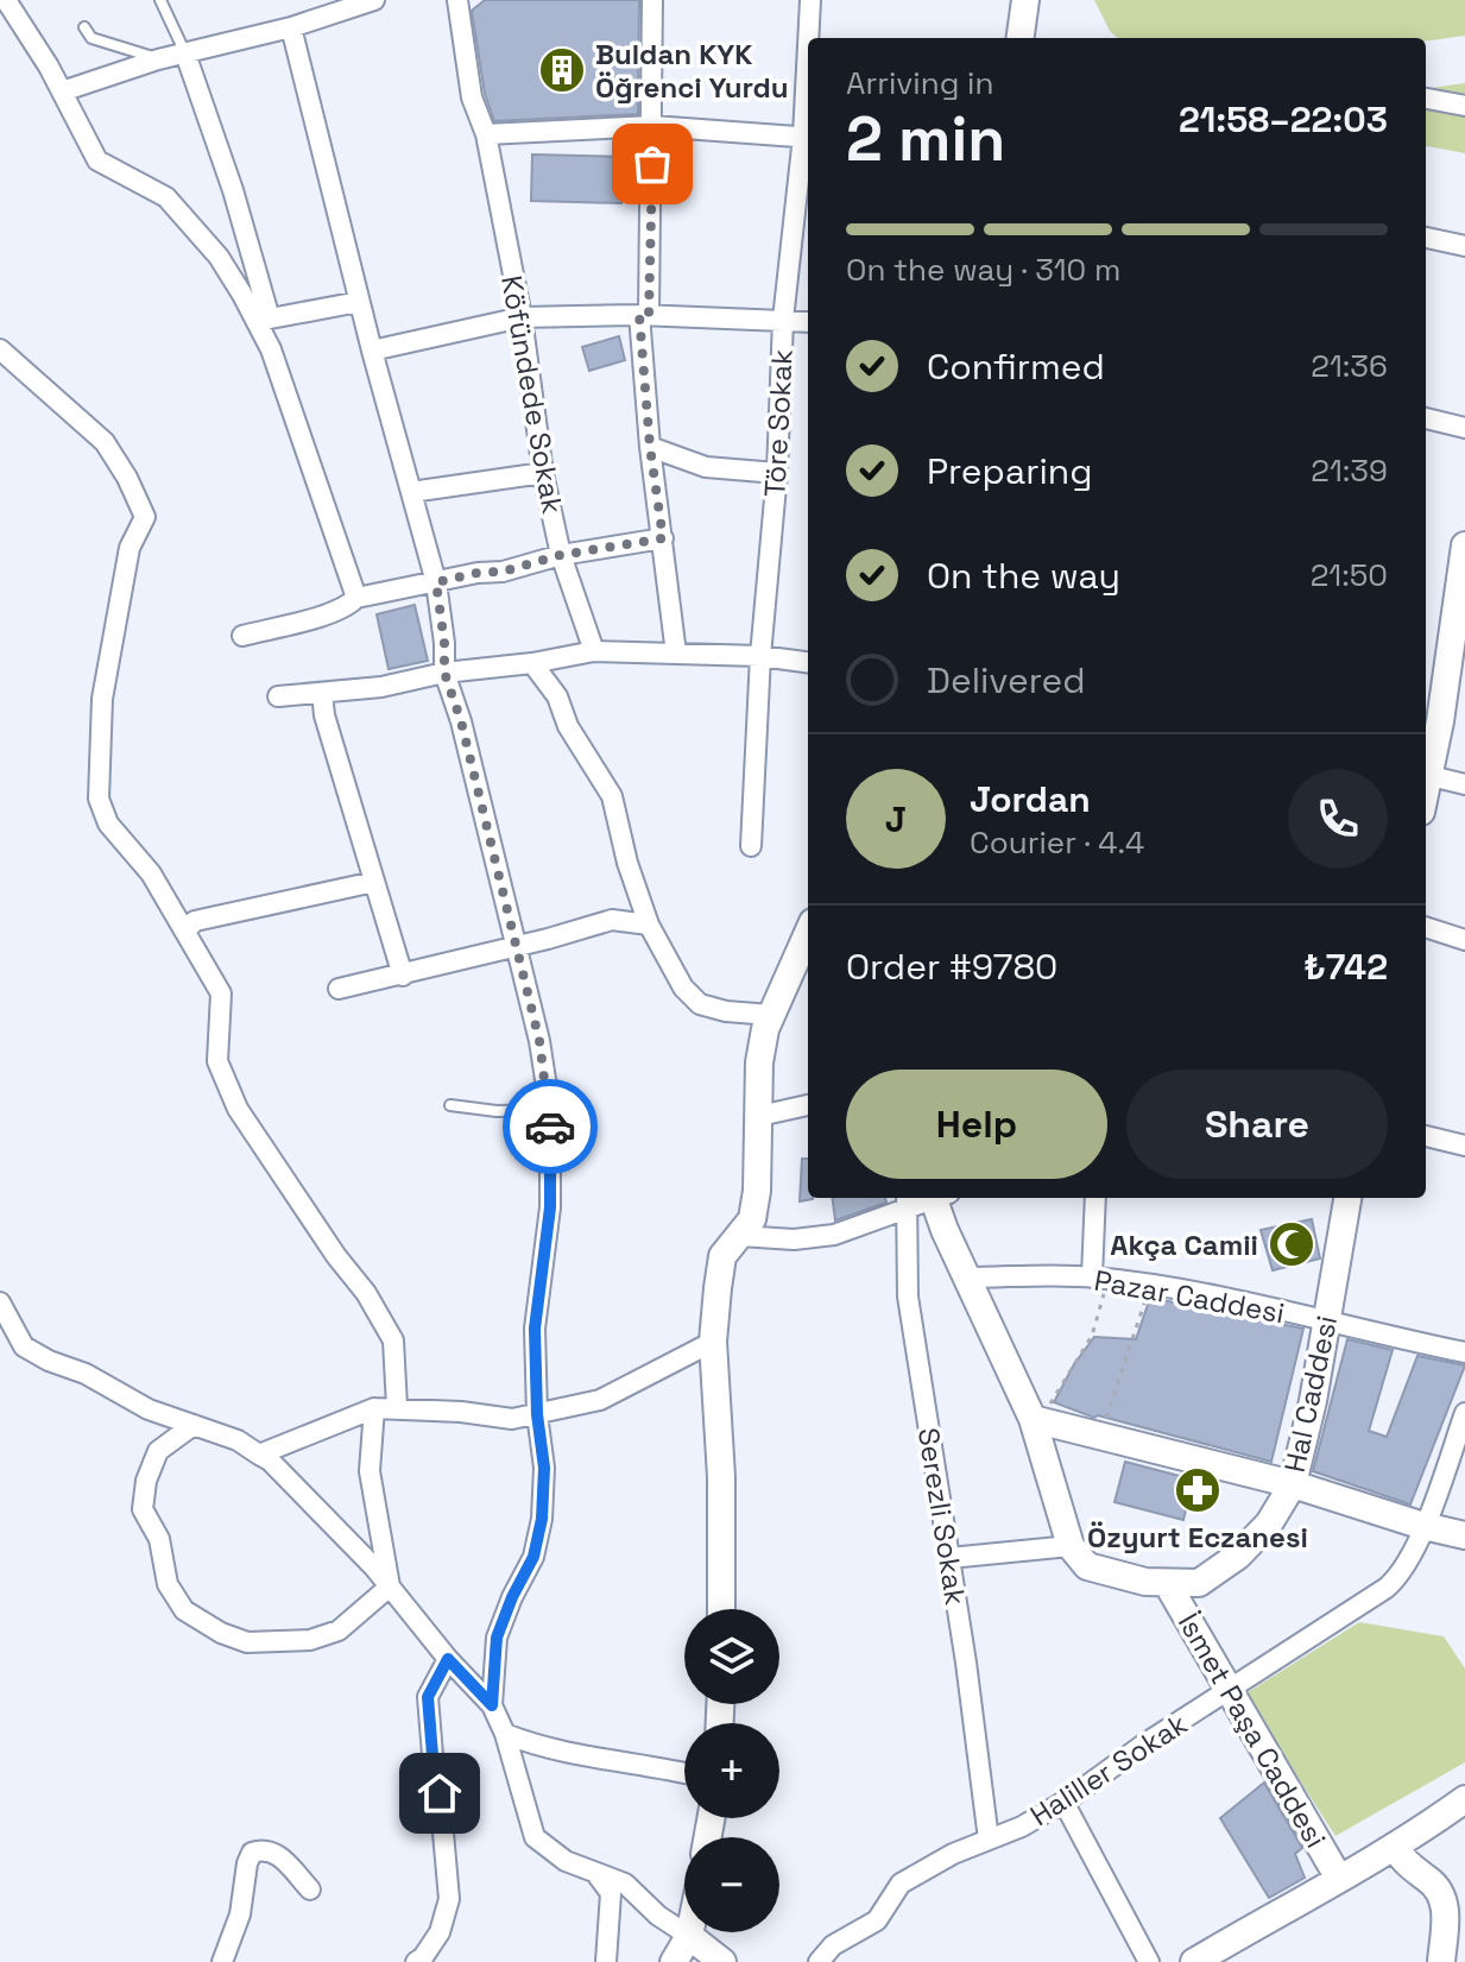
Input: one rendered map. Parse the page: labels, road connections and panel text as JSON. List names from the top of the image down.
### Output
{
  "streets": {
    "street": [
      "Köfündede Sokak",
      "Töre Sokak",
      "Pazar Caddesi",
      "Hal Caddesi",
      "Serezli Sokak",
      "İsmet Paşa Caddesi",
      "Haliller Sokak"
    ]
  },
  "crossings": [
    ["Pazar Caddesi", "Hal Caddesi"],
    ["Hal Caddesi", "İsmet Paşa Caddesi"],
    ["Serezli Sokak", "Haliller Sokak"],
    ["İsmet Paşa Caddesi", "Haliller Sokak"]
  ],
  "places": {
    "building": ["Buldan KYK Öğrenci Yurdu"],
    "mosque": ["Akça Camii"],
    "pharmacy": ["Özyurt Eczanesi"]
  },
  "page": {
    "heading": ["2 min", "Arriving in", "21:58–22:03"],
    "panel": [
      "Jordan",
      "Courier · 4.4",
      "Order #9780",
      "₺742"
    ],
    "bar": "On the way · 310 m",
    "list": [
      ["Confirmed", "21:36"],
      ["Preparing", "21:39"],
      ["On the way", "21:50"],
      "Delivered"
    ],
    "round": "J",
    "buttons": ["Help", "Share"],
    "map_buttons": ["+", "−"]
  }
}
